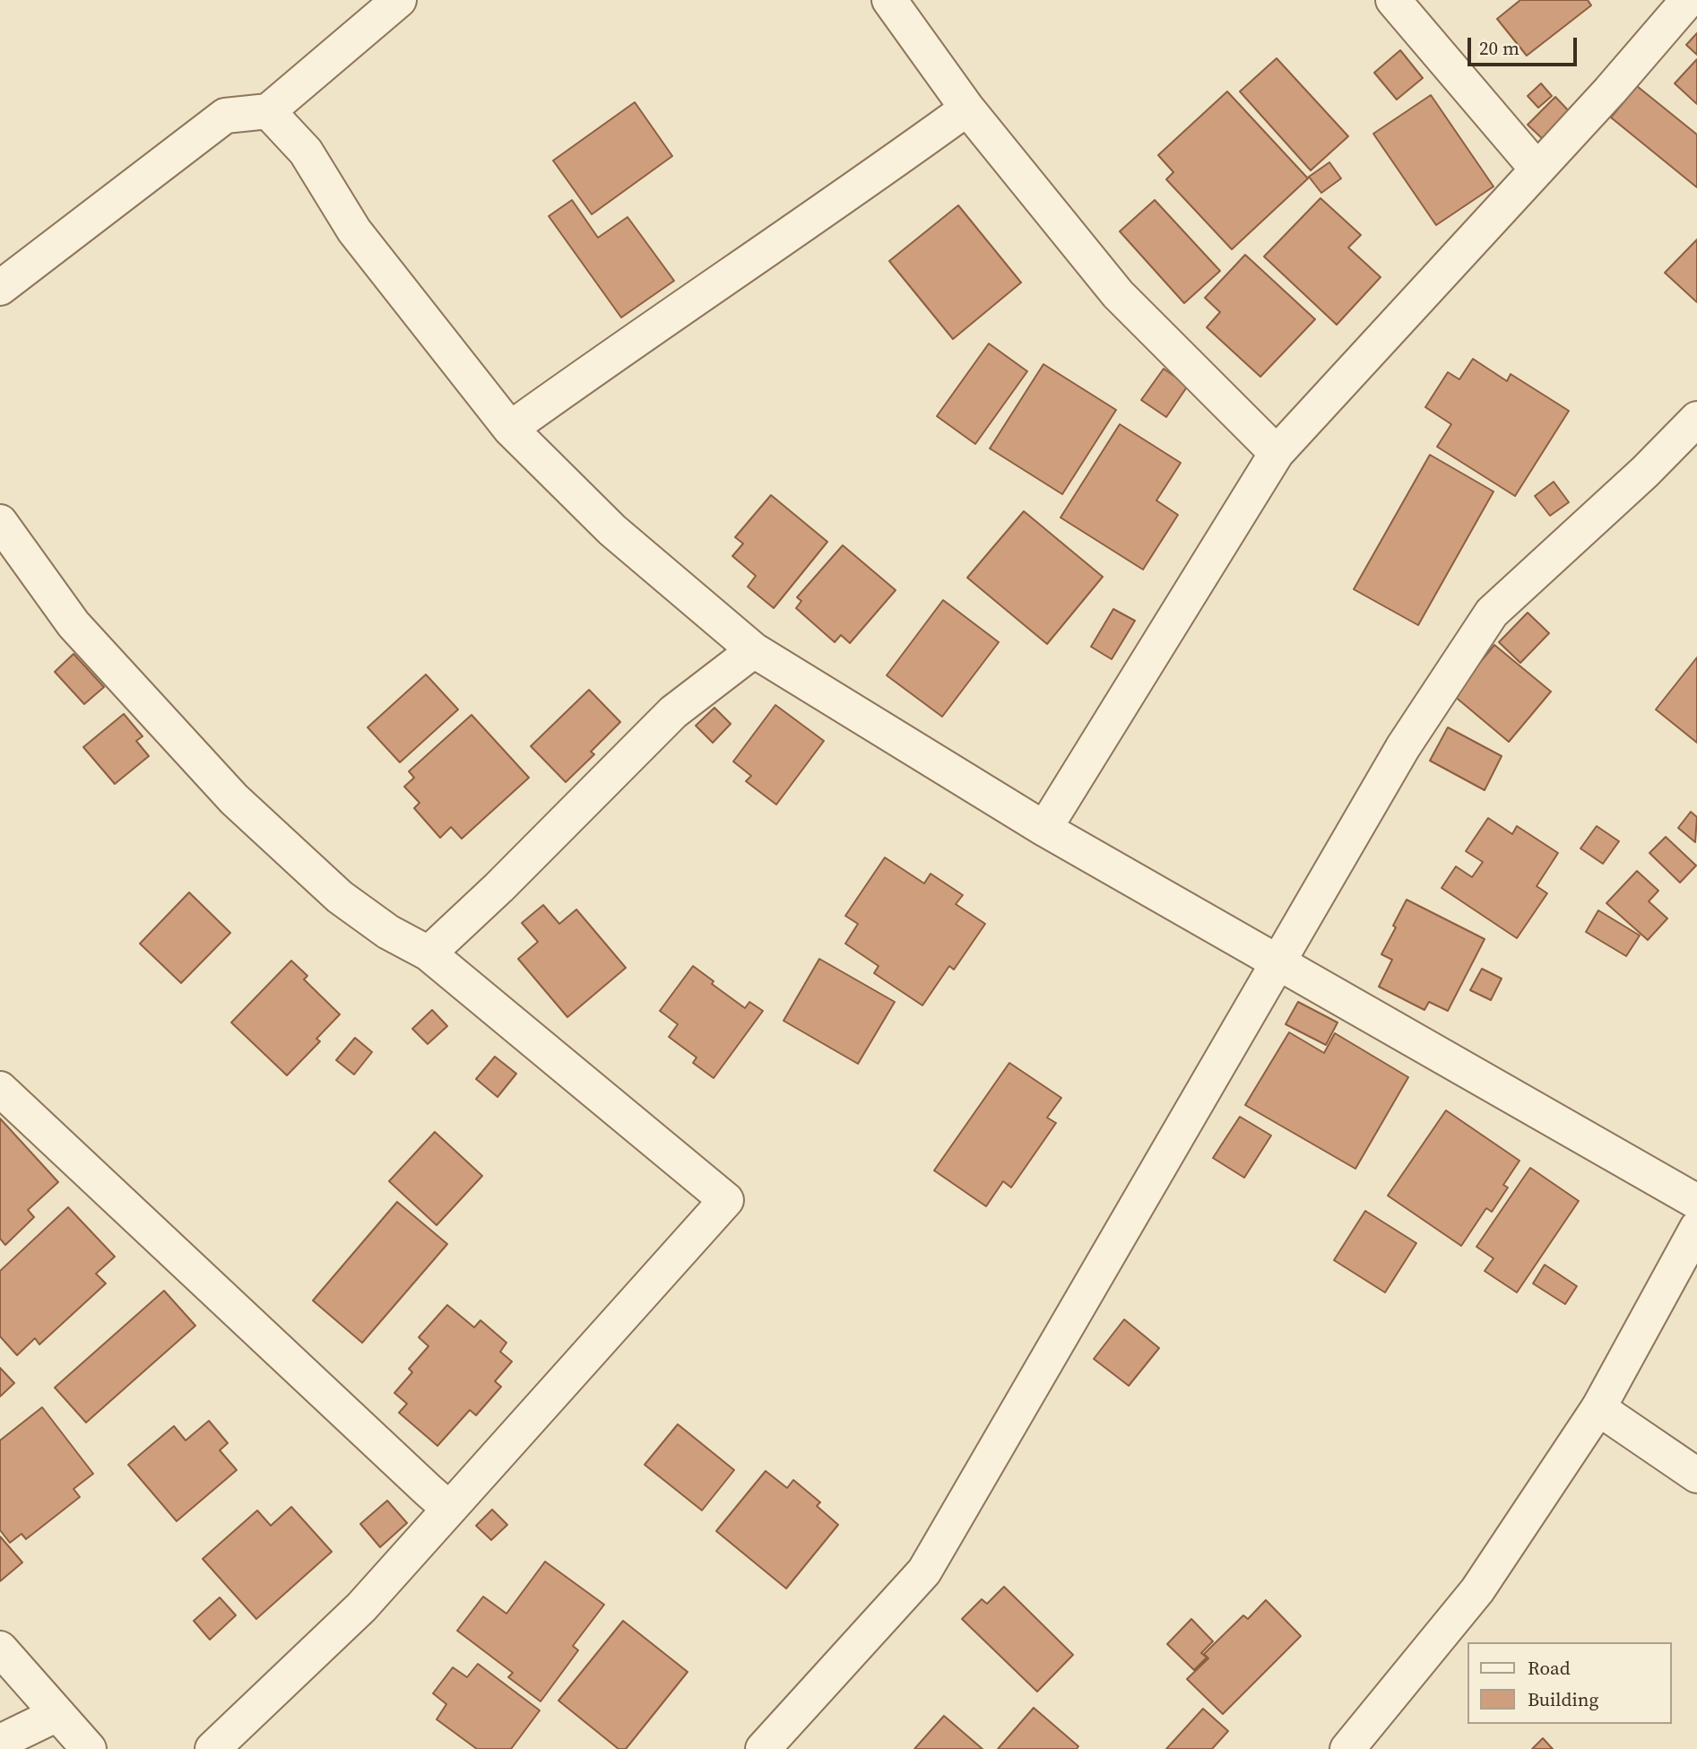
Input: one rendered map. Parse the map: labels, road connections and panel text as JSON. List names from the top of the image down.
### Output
{
  "legend": ["Road", "Building"],
  "scale_bar": "20 m"
}
